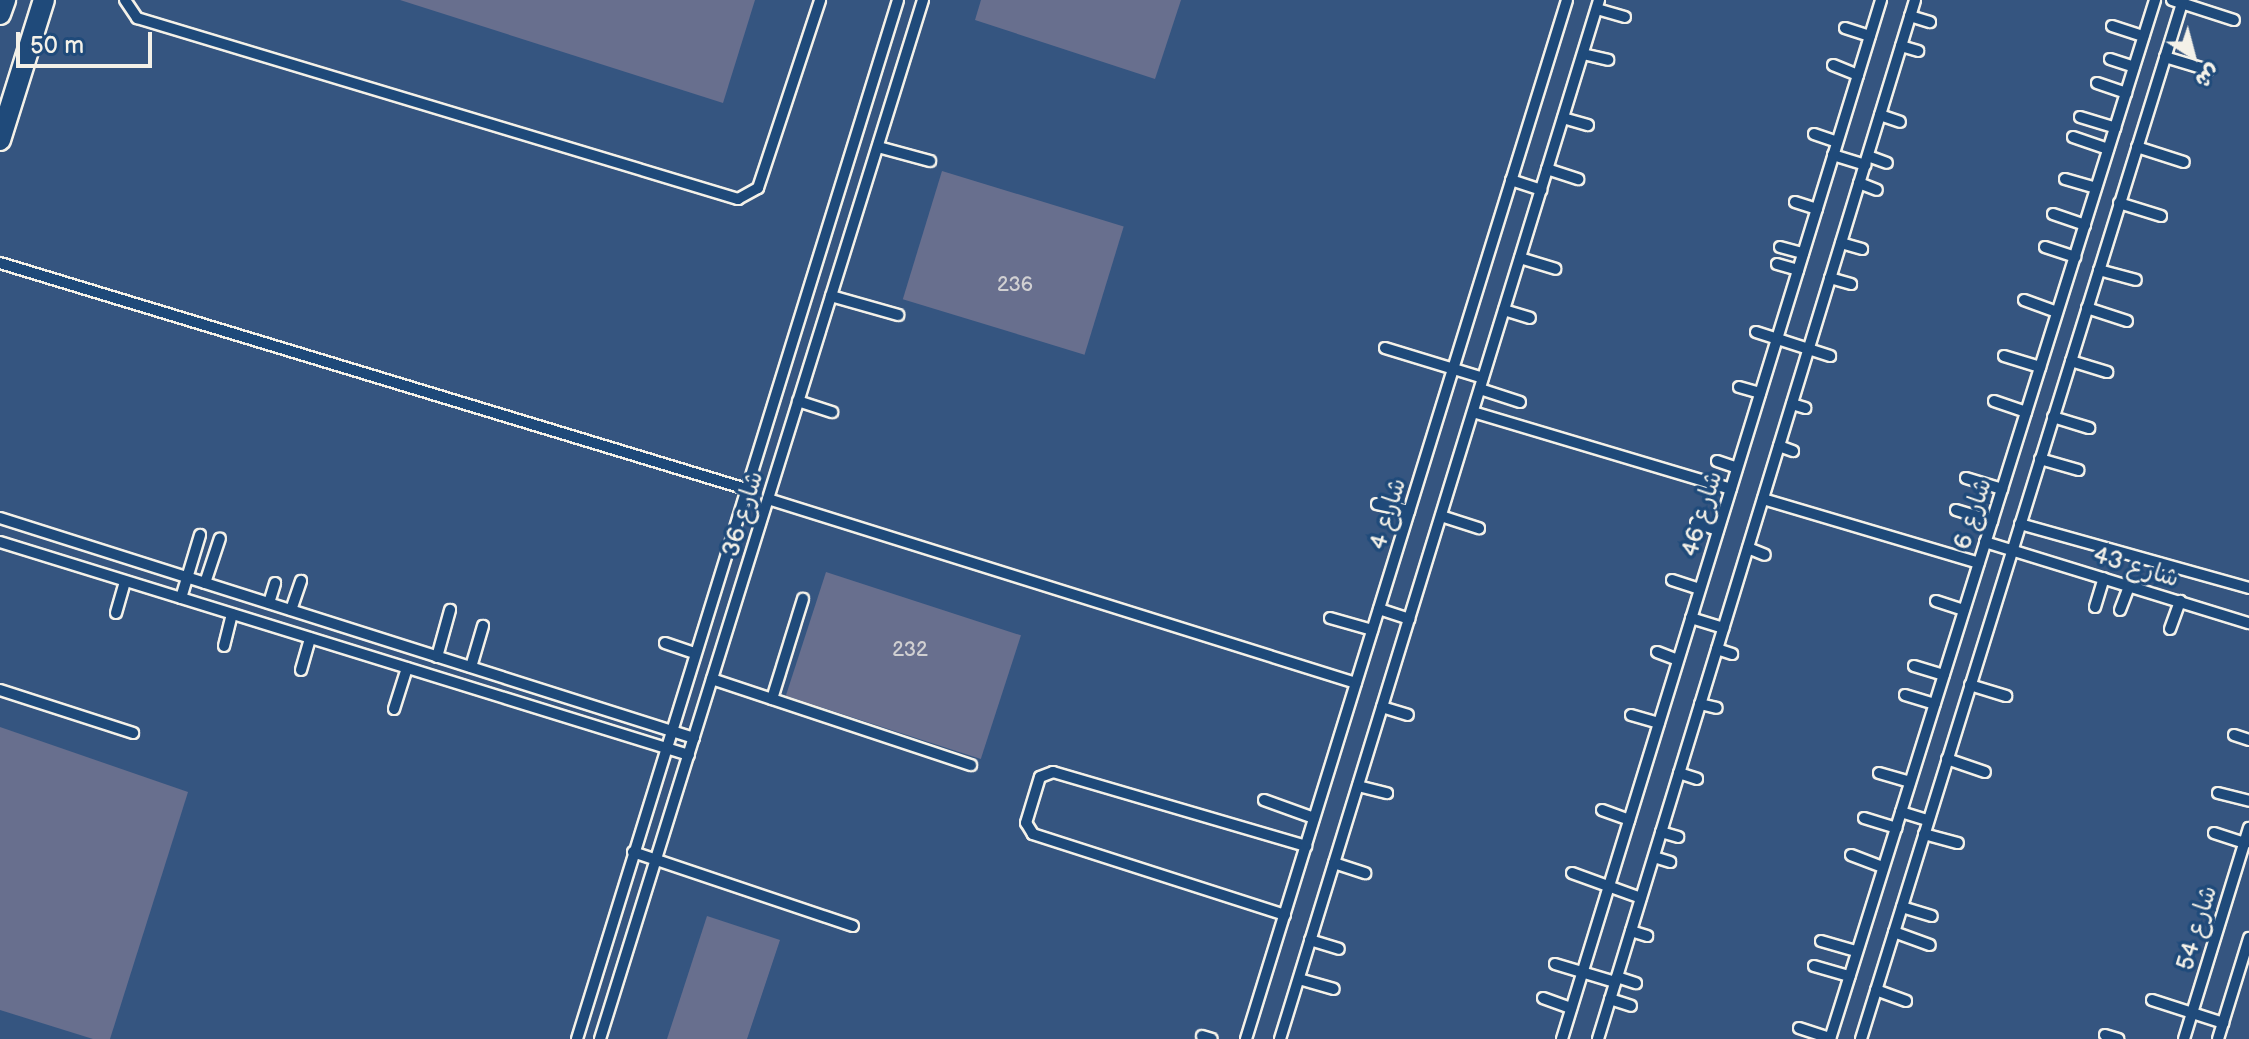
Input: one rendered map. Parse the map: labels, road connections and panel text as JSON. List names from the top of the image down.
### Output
{
  "streets": {
    "lane": [
      "شارع 36",
      "شارع 4",
      "شارع 46",
      "شارع 6",
      "شارع 43",
      "شارع 54"
    ]
  },
  "crossings": [
    ["شارع 6", "شارع 43"]
  ],
  "house_numbers": ["236", "232"],
  "scale_bar": "50 m",
  "north": "bottom right"
}
